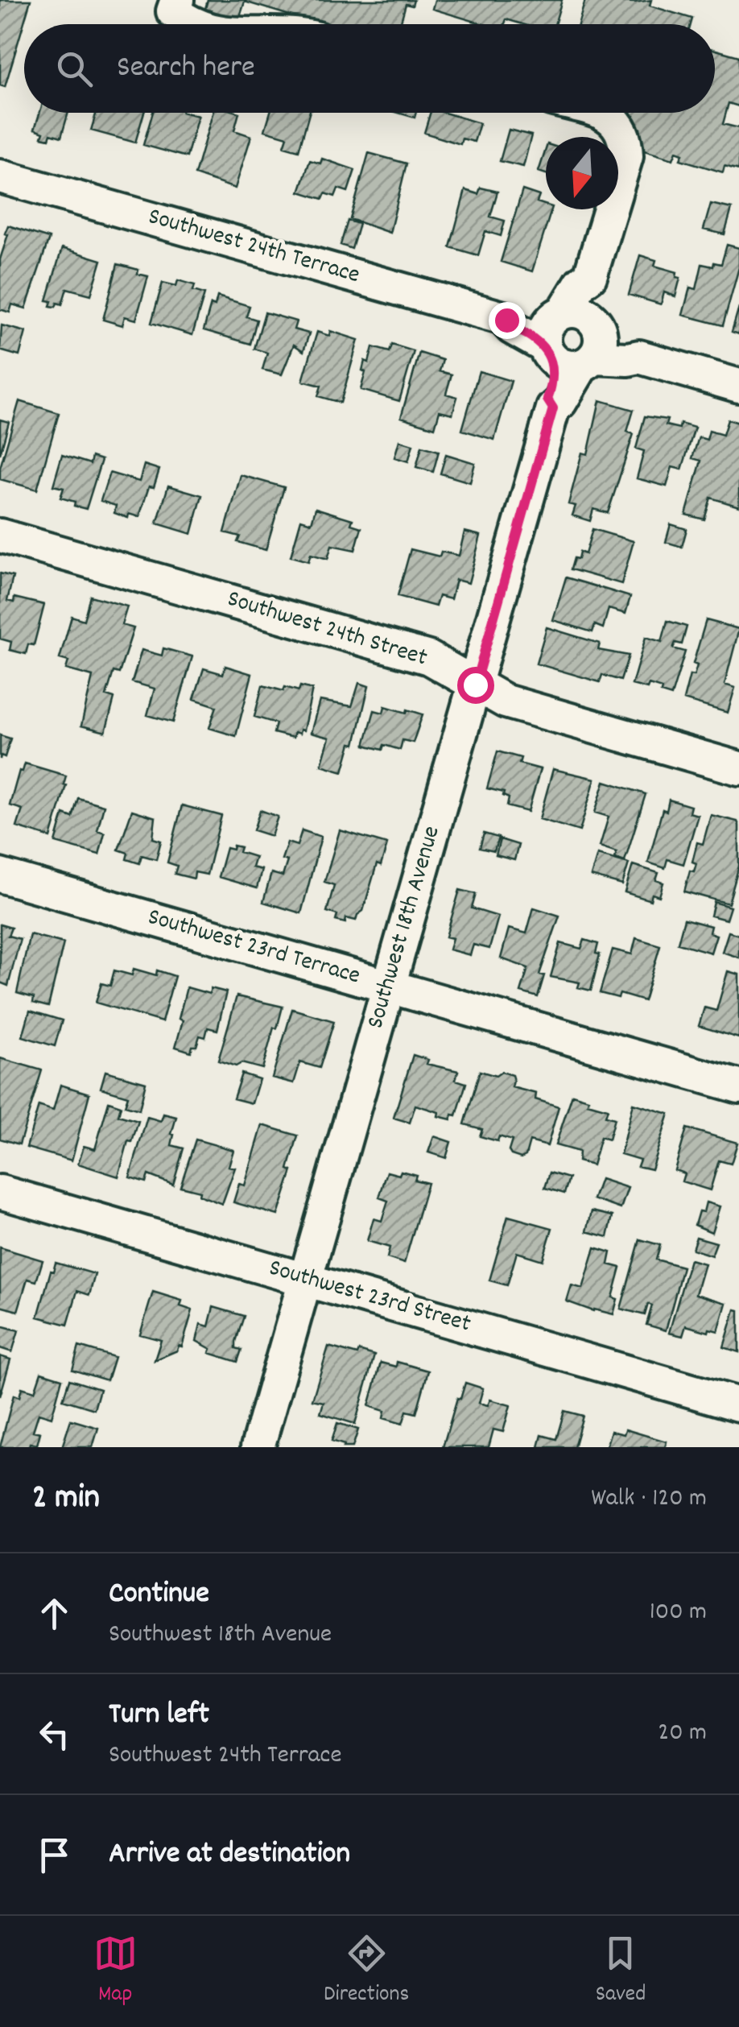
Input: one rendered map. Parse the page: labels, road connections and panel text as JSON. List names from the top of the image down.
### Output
{
  "streets": {
    "street": [
      "Southwest 24th Terrace",
      "Southwest 24th Street",
      "Southwest 18th Avenue",
      "Southwest 23rd Terrace",
      "Southwest 23rd Street"
    ]
  },
  "crossings": [
    ["Southwest 24th Terrace", "Southwest 18th Avenue"],
    ["Southwest 24th Street", "Southwest 18th Avenue"],
    ["Southwest 18th Avenue", "Southwest 23rd Terrace"],
    ["Southwest 18th Avenue", "Southwest 23rd Street"]
  ],
  "north": "bottom",
  "page": {
    "search": "Search here",
    "heading": ["2 min", "Walk · 120 m"],
    "list": [
      ["Continue", "Southwest 18th Avenue", "100 m"],
      ["Turn left", "Southwest 24th Terrace", "20 m"],
      "Arrive at destination"
    ],
    "nav": ["Map", "Directions", "Saved"]
  }
}
